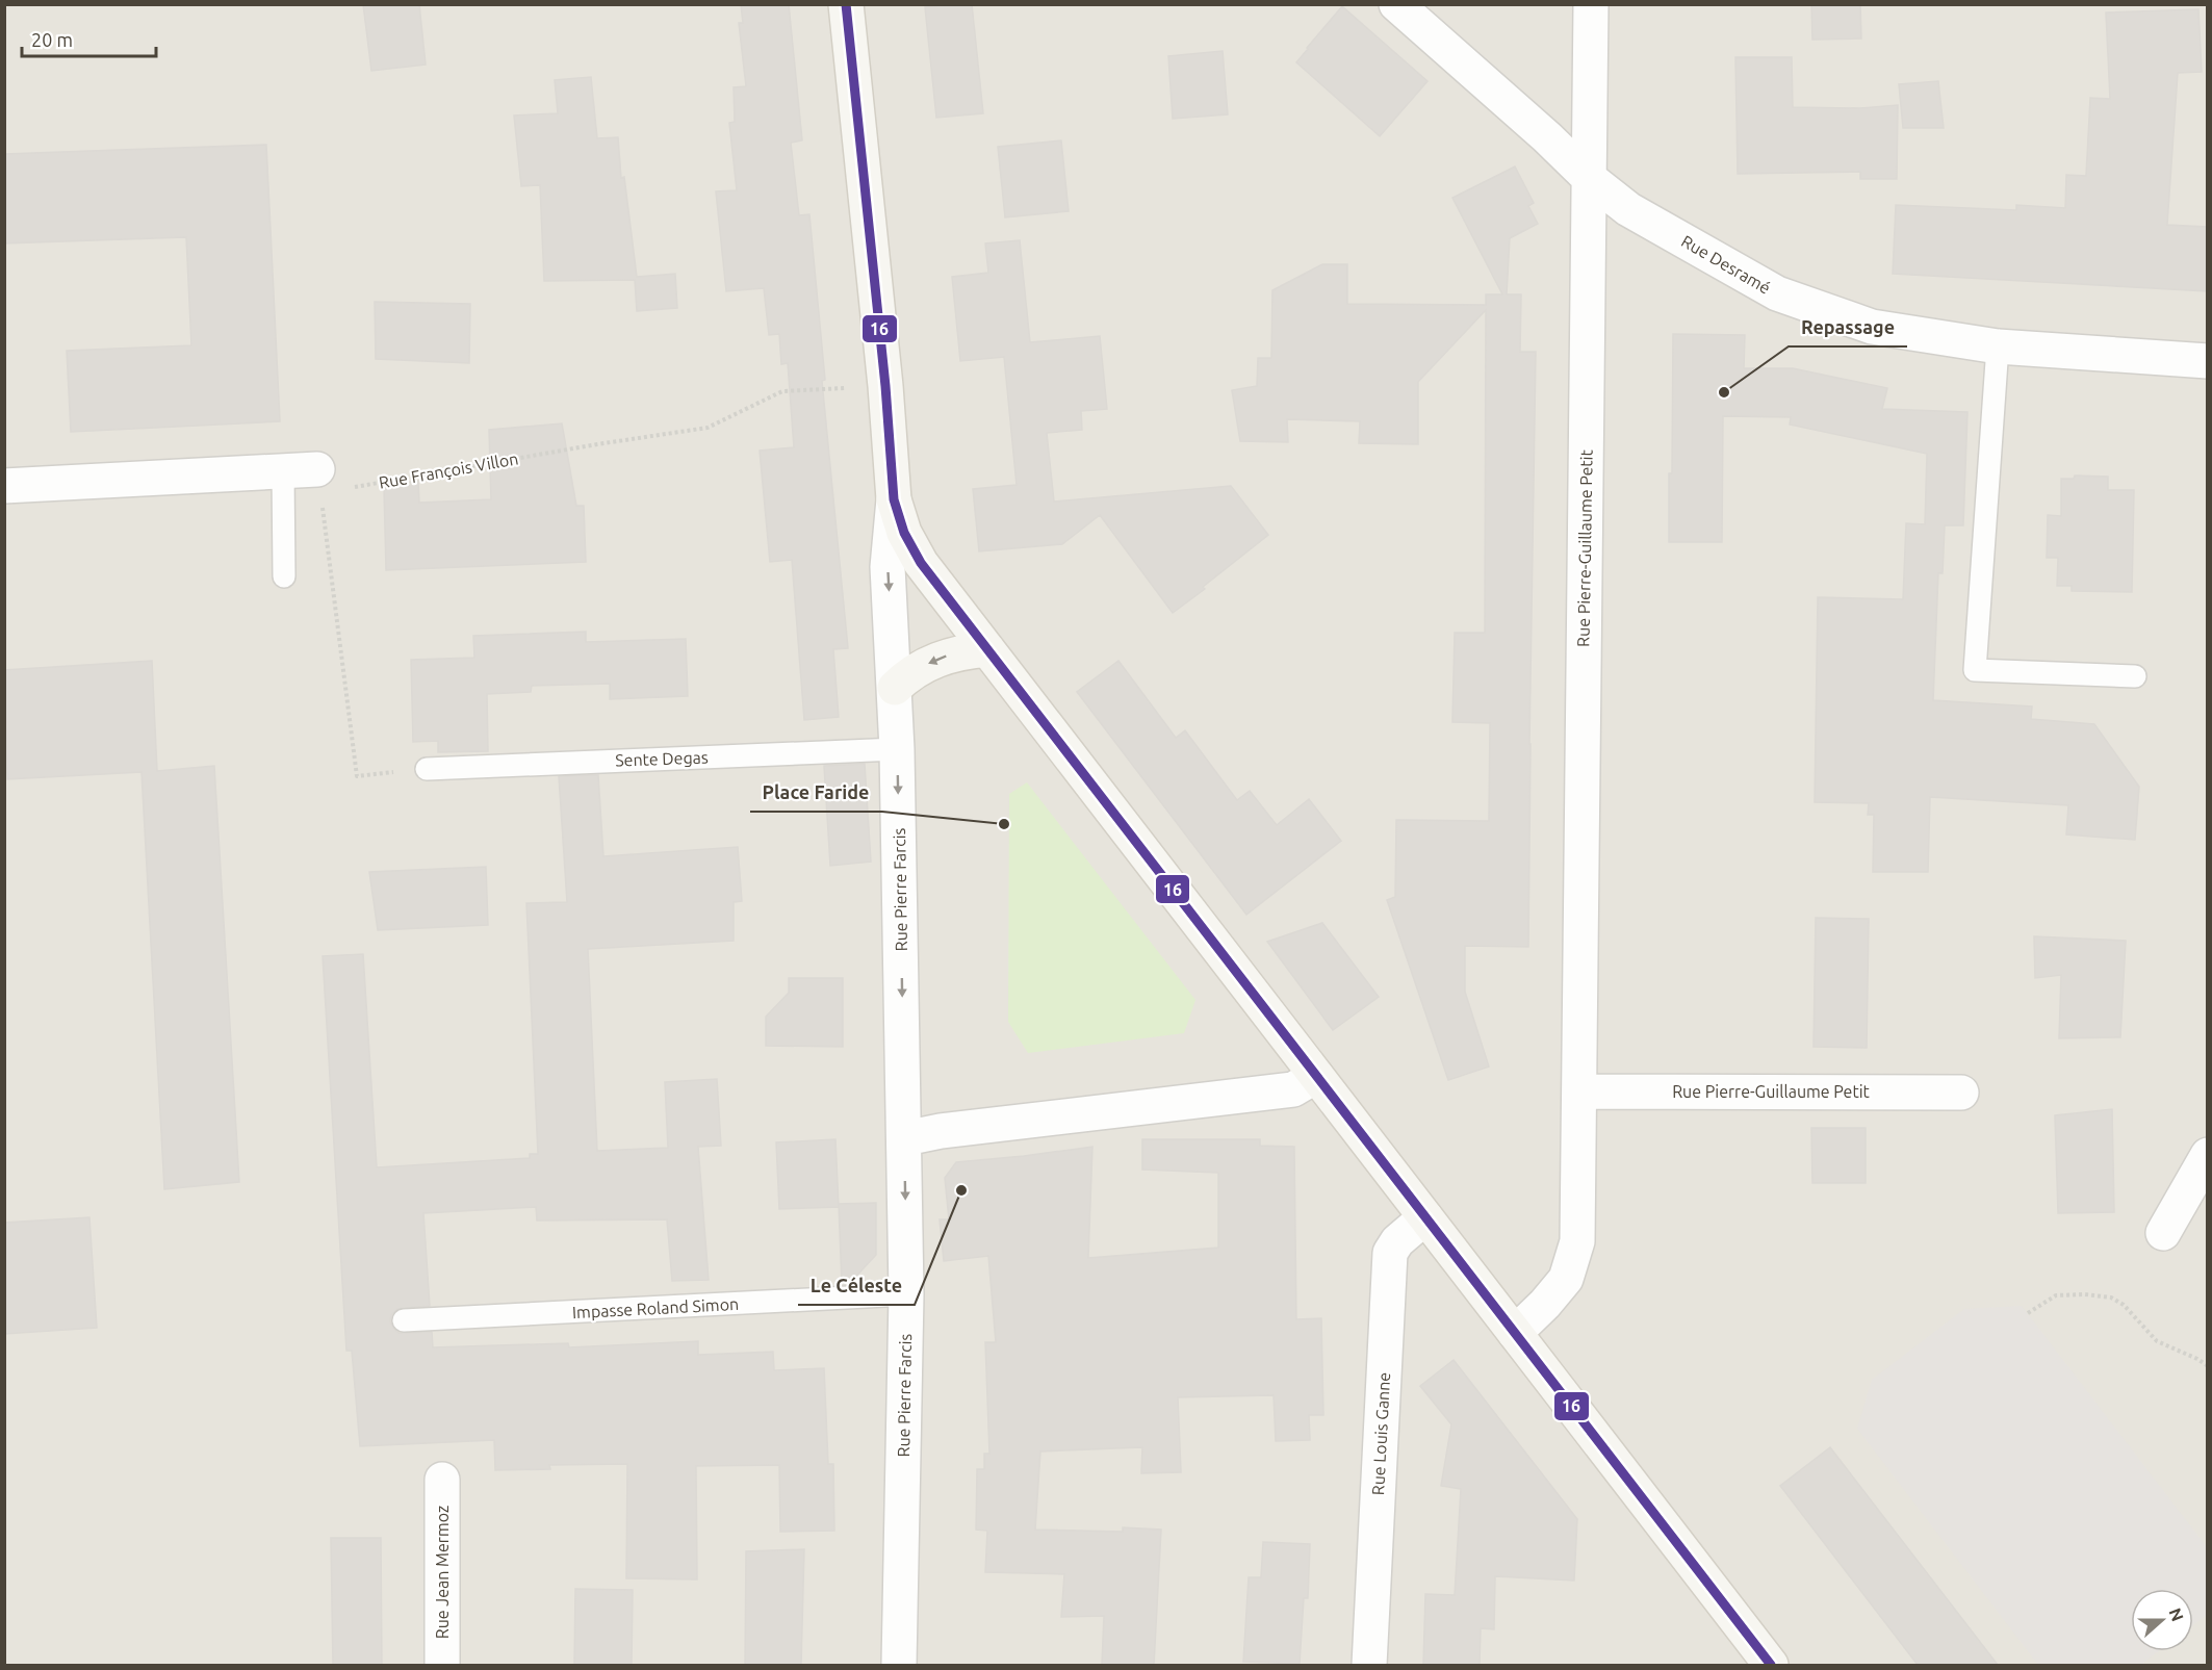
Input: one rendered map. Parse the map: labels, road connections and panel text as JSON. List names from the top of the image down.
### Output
{
  "streets": {
    "street": [
      "Rue Desramé",
      "Rue Pierre-Guillaume Petit",
      "Rue Pierre Farcis",
      "Rue Louis Ganne",
      "Rue Jean Mermoz"
    ],
    "lane": ["Sente Degas", "Impasse Roland Simon"],
    "path": ["Rue François Villon"]
  },
  "crossings": [
    ["Rue Desramé", "Rue Pierre-Guillaume Petit"],
    ["Rue François Villon", "Rue Pierre Farcis"],
    ["Sente Degas", "Rue Pierre Farcis"],
    ["Rue Pierre Farcis", "Impasse Roland Simon"]
  ],
  "one_way": ["Rue Pierre Farcis"],
  "places": ["Repassage", "Place Faride", "Le Céleste"],
  "lines": ["transit line 16"],
  "scale_bar": "20 m",
  "north": "right"
}
